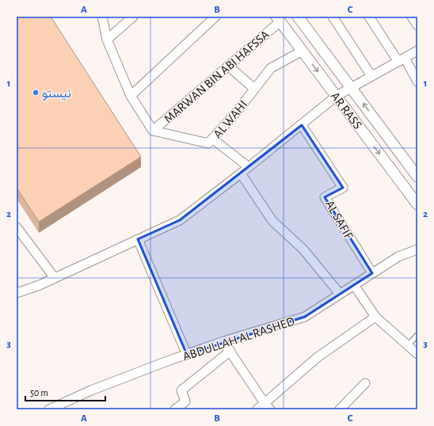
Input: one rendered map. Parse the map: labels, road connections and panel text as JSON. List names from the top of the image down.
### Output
{
  "streets": {
    "street": [
      "MARWAN BIN ABI HAFSSA",
      "AR RASS",
      "AL WAHI",
      "AL SAFIF",
      "ABDULLAH AL RASHED"
    ]
  },
  "crossings": [
    ["MARWAN BIN ABI HAFSSA", "AR RASS"],
    ["MARWAN BIN ABI HAFSSA", "AL WAHI"],
    ["AR RASS", "AL WAHI"],
    ["AL SAFIF", "ABDULLAH AL RASHED"]
  ],
  "places": ["نيستو"],
  "scale_bar": "50 m",
  "grid": {
    "columns": ["A", "B", "C"],
    "rows": ["1", "2", "3"]
  }
}
